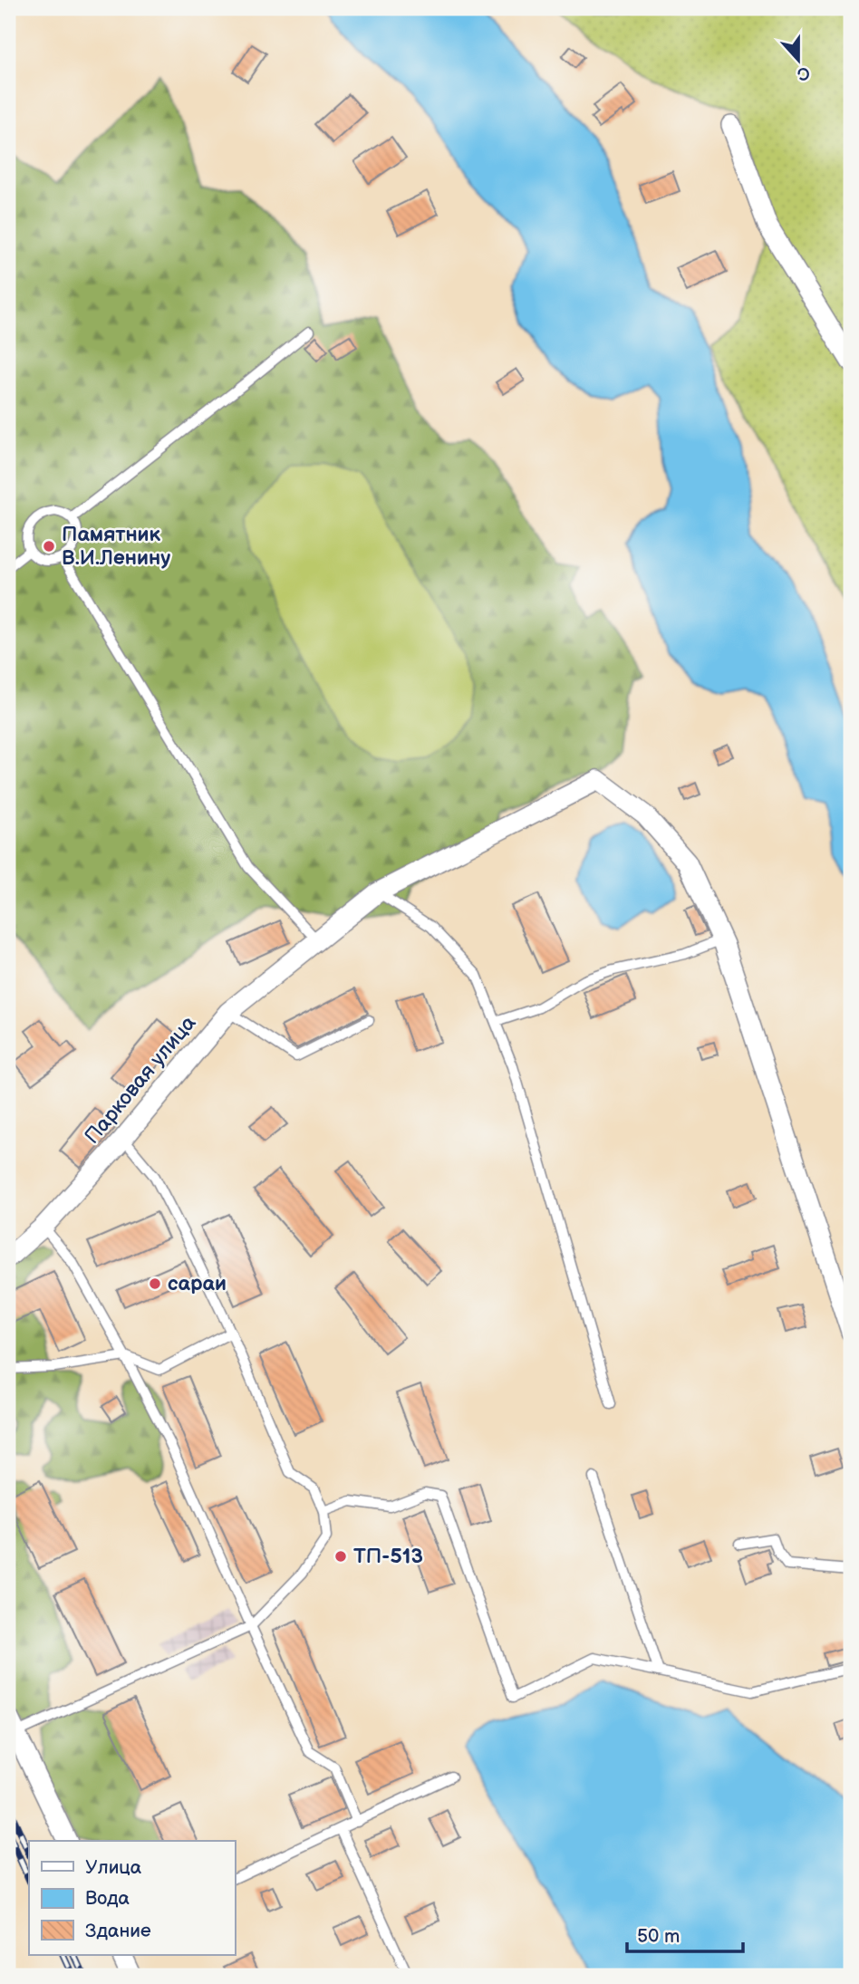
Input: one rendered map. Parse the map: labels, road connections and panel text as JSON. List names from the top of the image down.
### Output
{
  "streets": {
    "street": ["Парковая улица"]
  },
  "places": ["Памятник В.И.Ленину", "сараи", "ТП-513"],
  "legend": ["Улица", "Вода", "Здание"],
  "scale_bar": "50 m",
  "north": "bottom"
}
